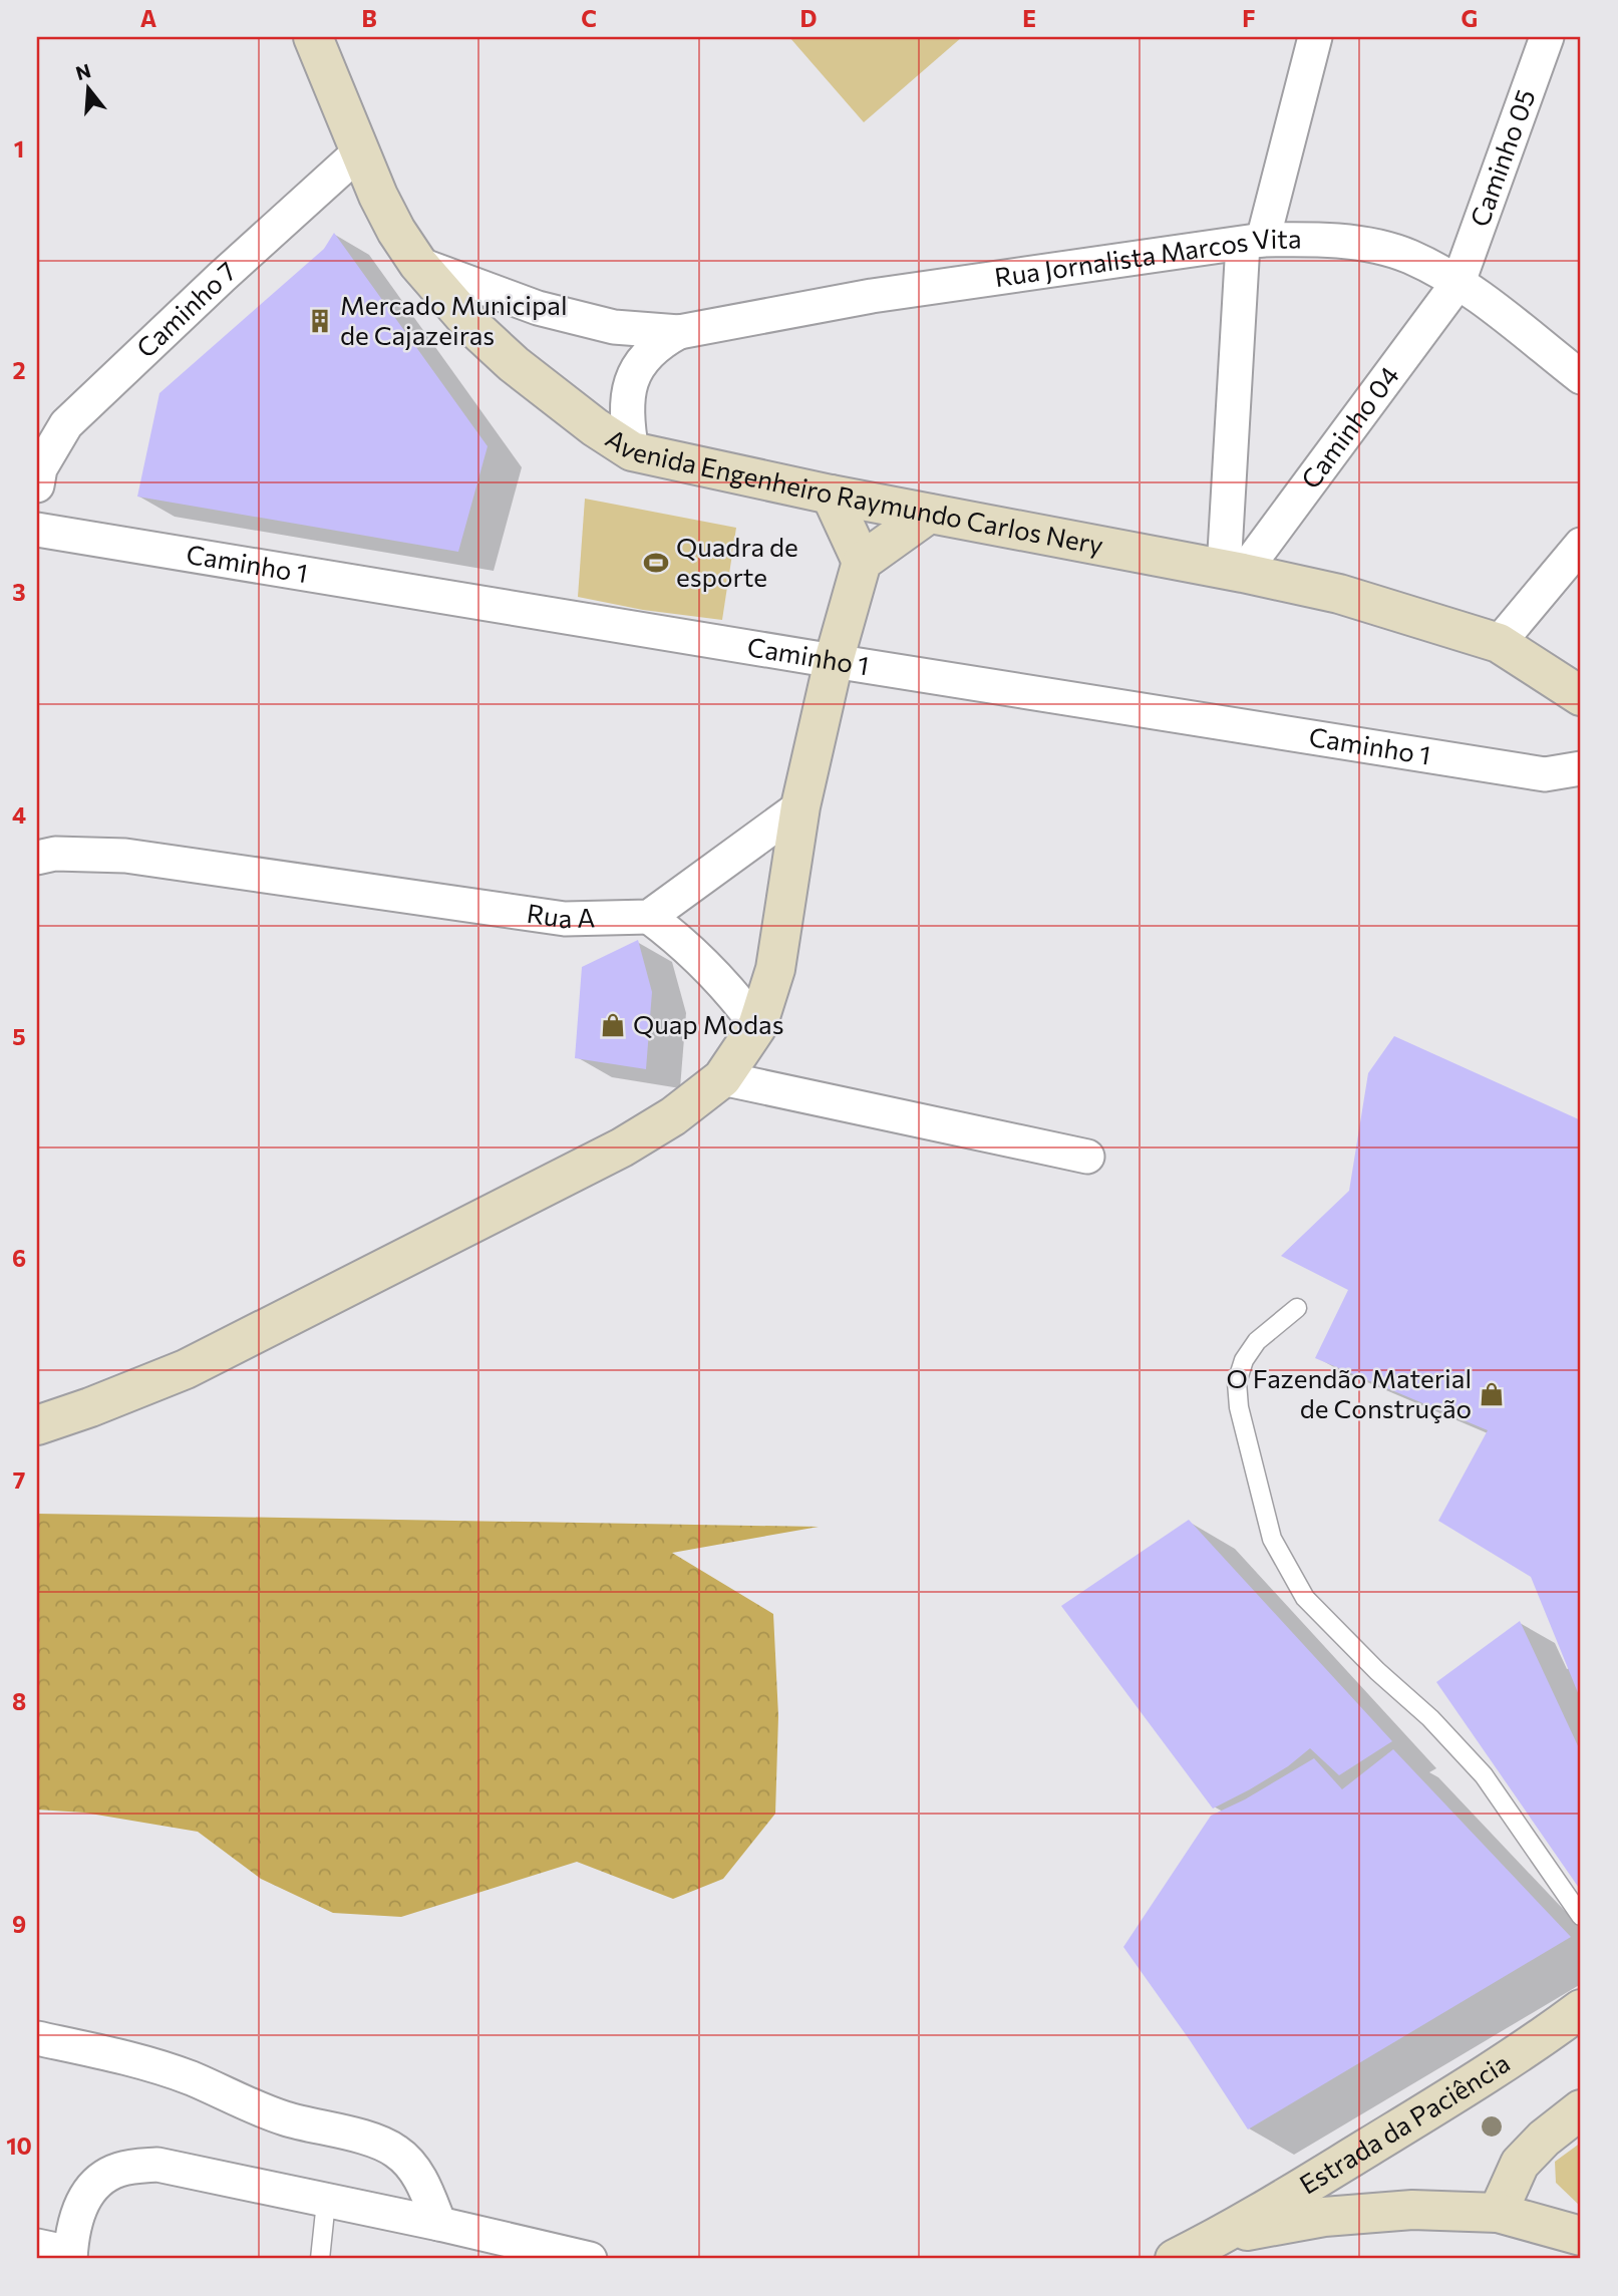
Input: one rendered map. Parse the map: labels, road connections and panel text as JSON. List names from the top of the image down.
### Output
{
  "streets": {
    "main road": ["Avenida Engenheiro Raymundo Carlos Nery", "Estrada da Paciência"],
    "street": [
      "Caminho 05",
      "Rua Jornalista Marcos Vita",
      "Caminho 7",
      "Caminho 04",
      "Caminho 1",
      "Rua A"
    ]
  },
  "crossings": [
    ["Caminho 05", "Rua Jornalista Marcos Vita"],
    ["Caminho 05", "Caminho 04"],
    ["Rua Jornalista Marcos Vita", "Caminho 04"],
    ["Rua Jornalista Marcos Vita", "Avenida Engenheiro Raymundo Carlos Nery"],
    ["Caminho 7", "Avenida Engenheiro Raymundo Carlos Nery"],
    ["Caminho 04", "Avenida Engenheiro Raymundo Carlos Nery"]
  ],
  "places": {
    "building": ["Mercado Municipal de Cajazeiras"],
    "sports": ["Quadra de esporte"],
    "shop": ["Quap Modas", "O Fazendão Material de Construção"]
  },
  "north": "top",
  "grid": {
    "columns": [
      "A",
      "B",
      "C",
      "D",
      "E",
      "F",
      "G"
    ],
    "rows": [
      "1",
      "2",
      "3",
      "4",
      "5",
      "6",
      "7",
      "8",
      "9",
      "10"
    ]
  }
}
